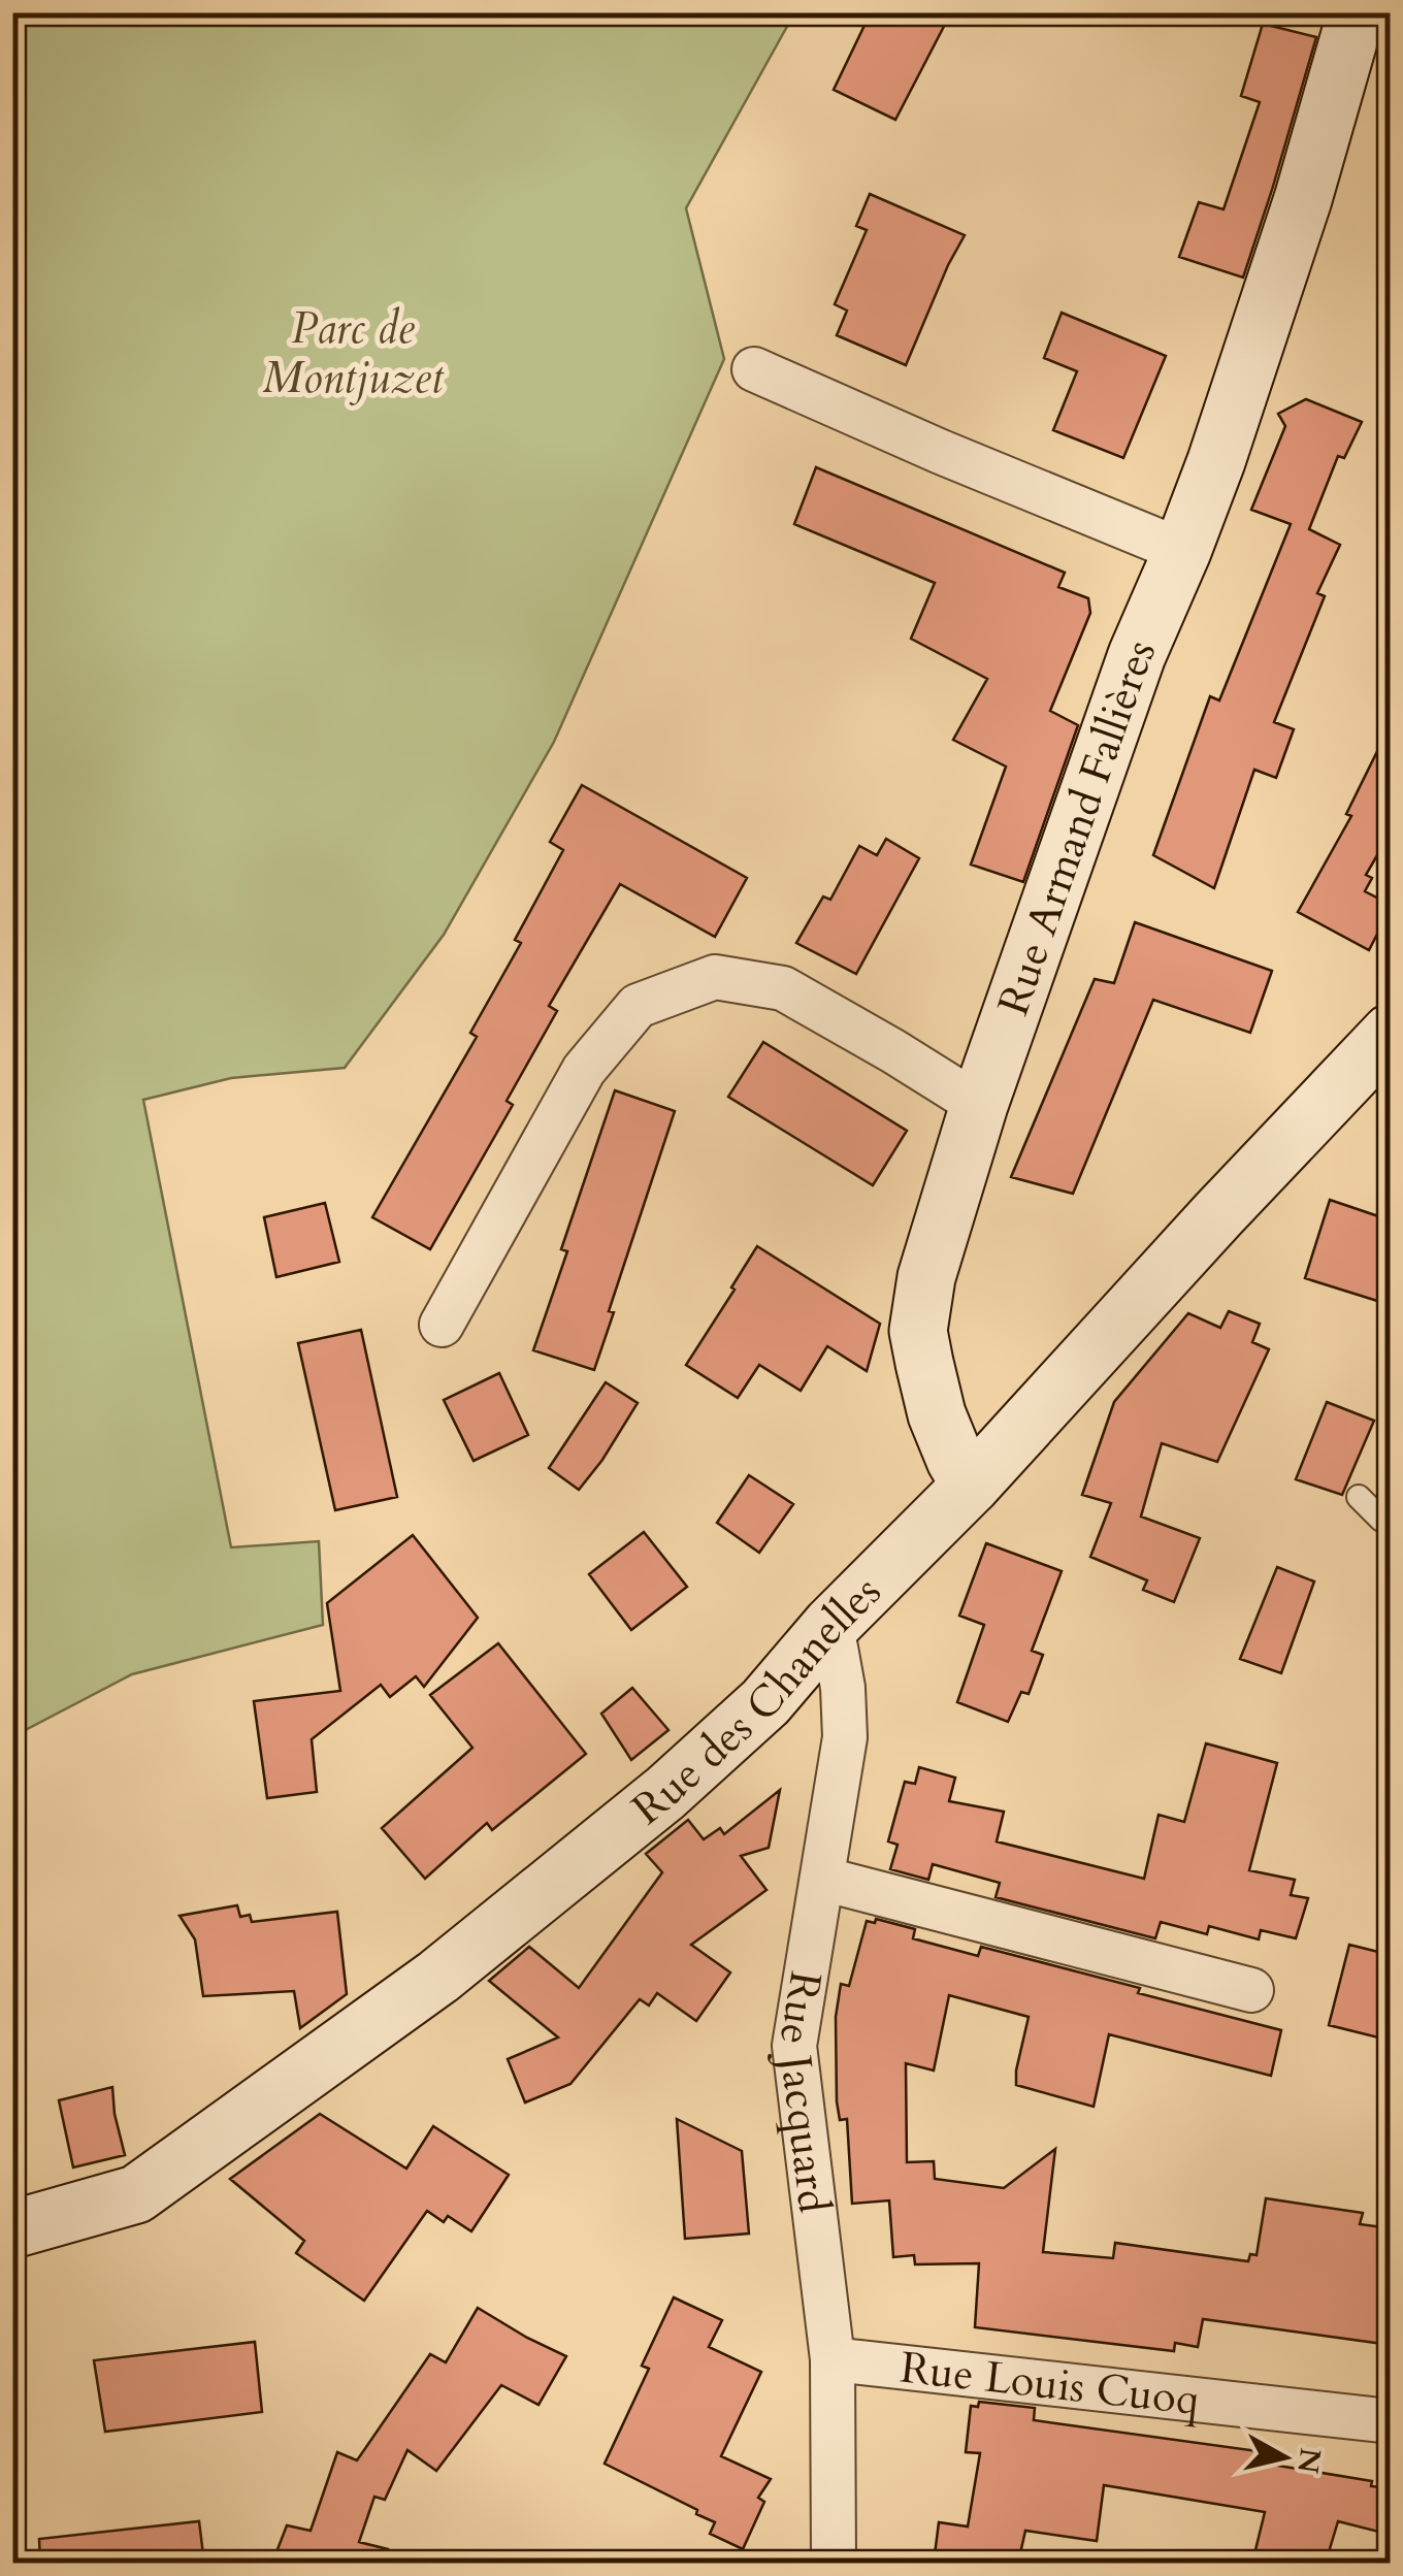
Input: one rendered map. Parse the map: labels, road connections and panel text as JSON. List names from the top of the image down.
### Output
{
  "streets": {
    "street": [
      "Rue Armand Fallières",
      "Rue des Chanelles",
      "Rue Jacquard",
      "Rue Louis Cuoq"
    ]
  },
  "crossings": [
    ["Rue Armand Fallières", "Rue des Chanelles"],
    ["Rue des Chanelles", "Rue Jacquard"],
    ["Rue Jacquard", "Rue Louis Cuoq"]
  ],
  "parks": ["Parc de Montjuzet"],
  "north": "right"
}
